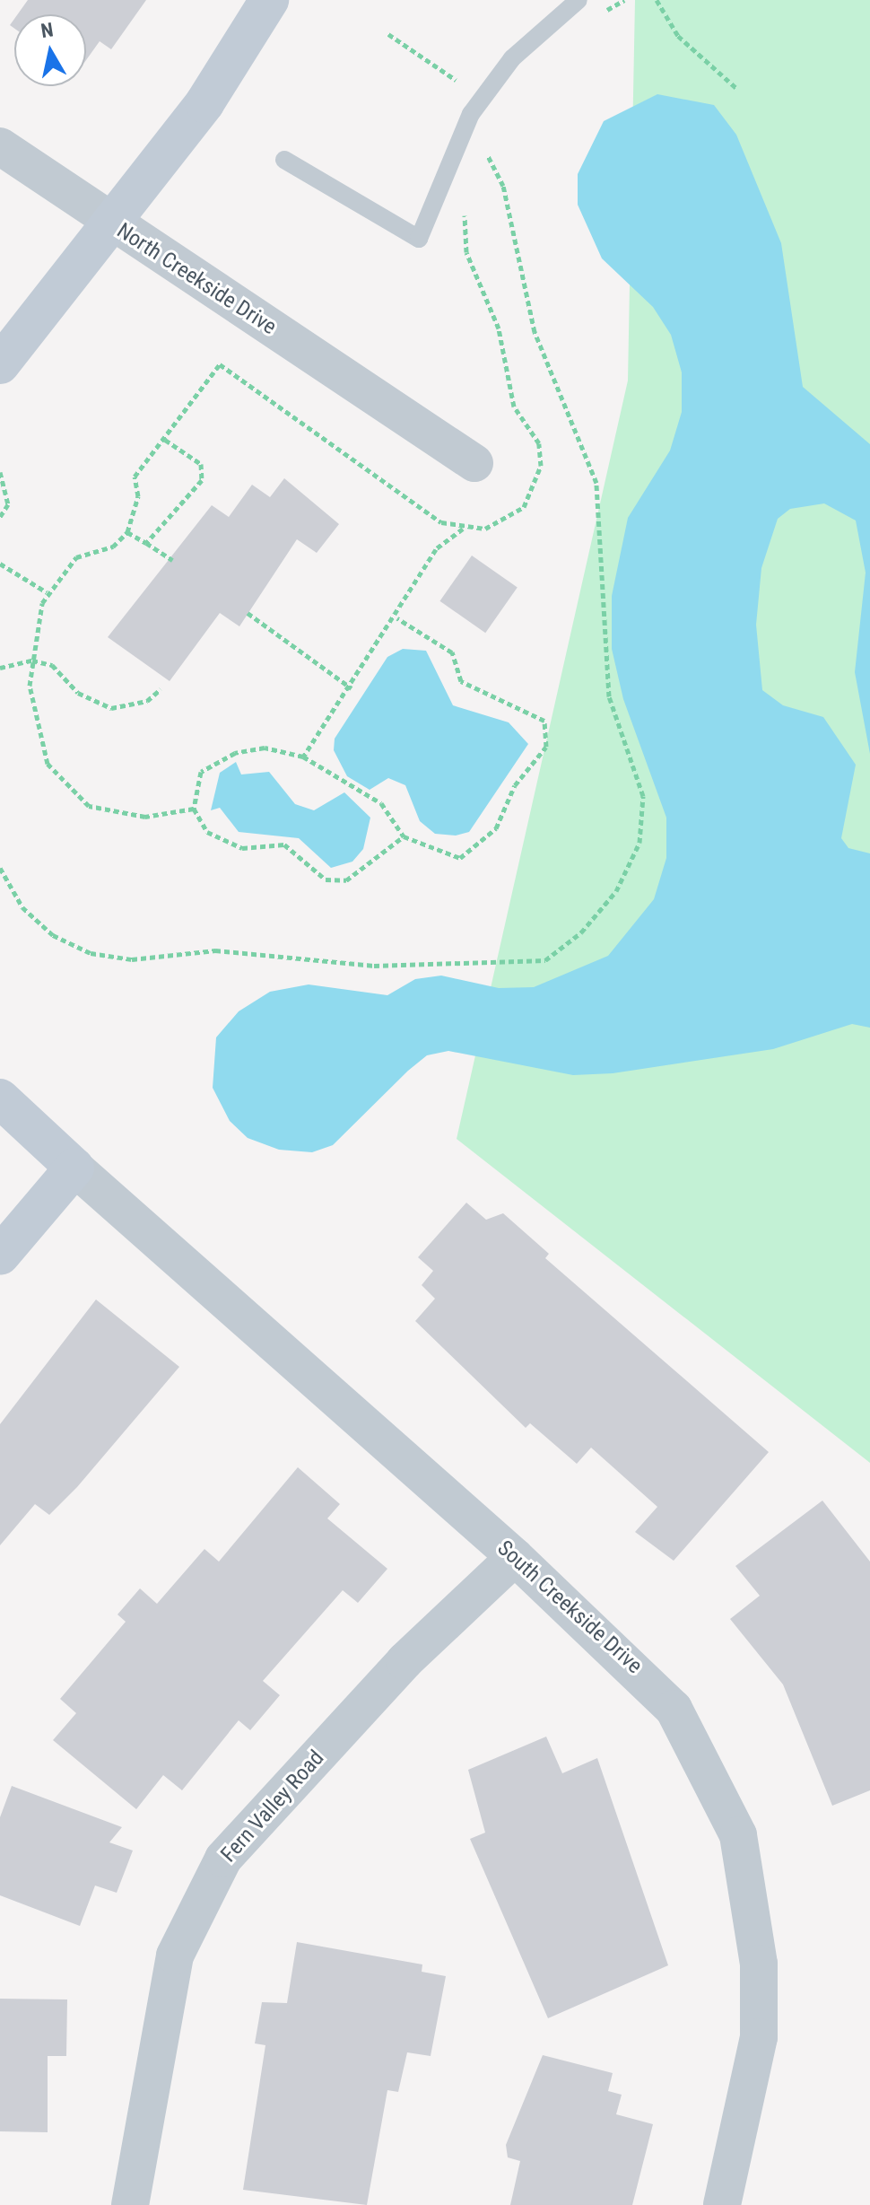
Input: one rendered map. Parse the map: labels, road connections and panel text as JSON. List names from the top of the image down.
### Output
{
  "streets": {
    "street": ["North Creekside Drive", "South Creekside Drive", "Fern Valley Road"]
  },
  "crossings": [
    ["South Creekside Drive", "Fern Valley Road"]
  ],
  "north": "top"
}
